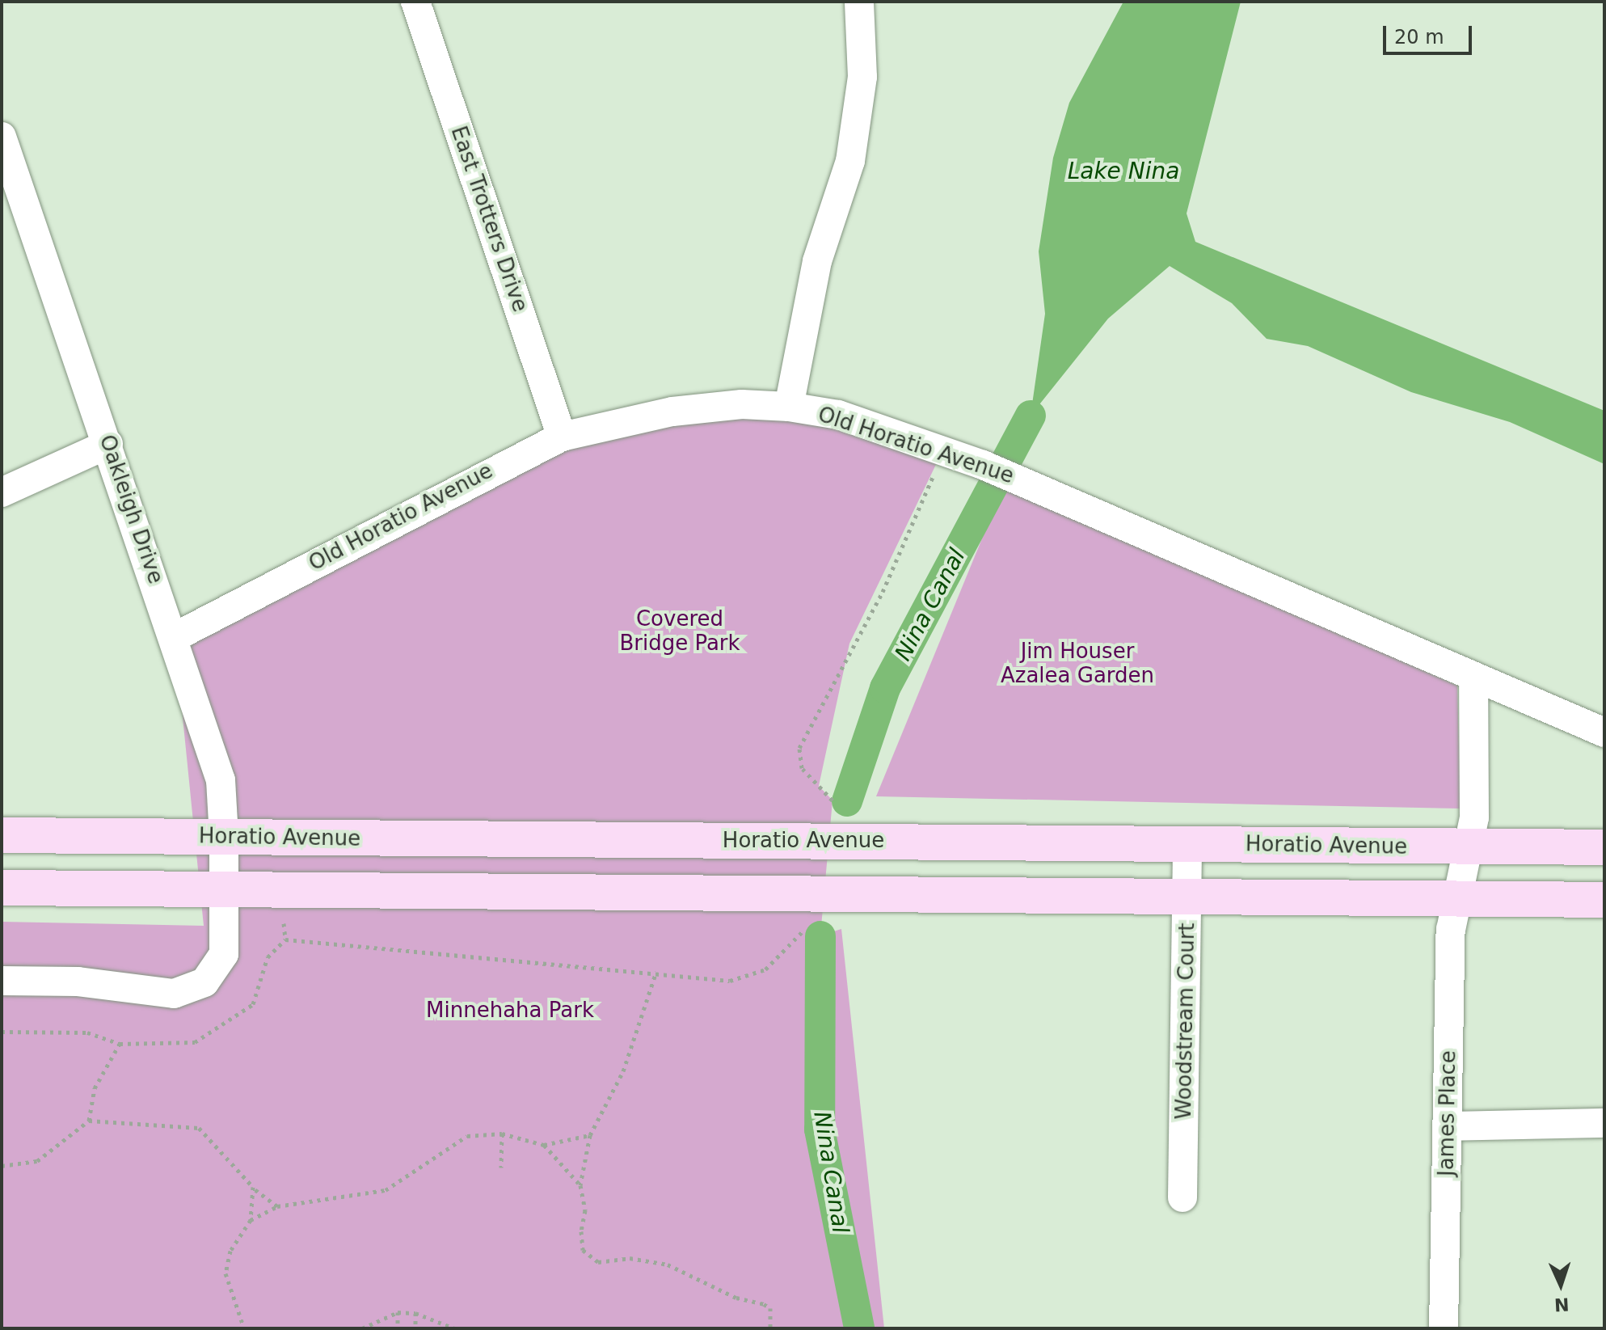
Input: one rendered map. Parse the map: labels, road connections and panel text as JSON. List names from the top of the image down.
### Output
{
  "streets": {
    "main road": ["Horatio Avenue"],
    "street": [
      "East Trotters Drive",
      "Old Horatio Avenue",
      "Oakleigh Drive",
      "Woodstream Court",
      "James Place"
    ]
  },
  "crossings": [
    ["East Trotters Drive", "Old Horatio Avenue"],
    ["Old Horatio Avenue", "Oakleigh Drive"],
    ["Oakleigh Drive", "Horatio Avenue"],
    ["Horatio Avenue", "Woodstream Court"]
  ],
  "water": ["Lake Nina", "Nina Canal"],
  "parks": ["Covered Bridge Park", "Jim Houser Azalea Garden", "Minnehaha Park"],
  "scale_bar": "20 m",
  "north": "bottom"
}
